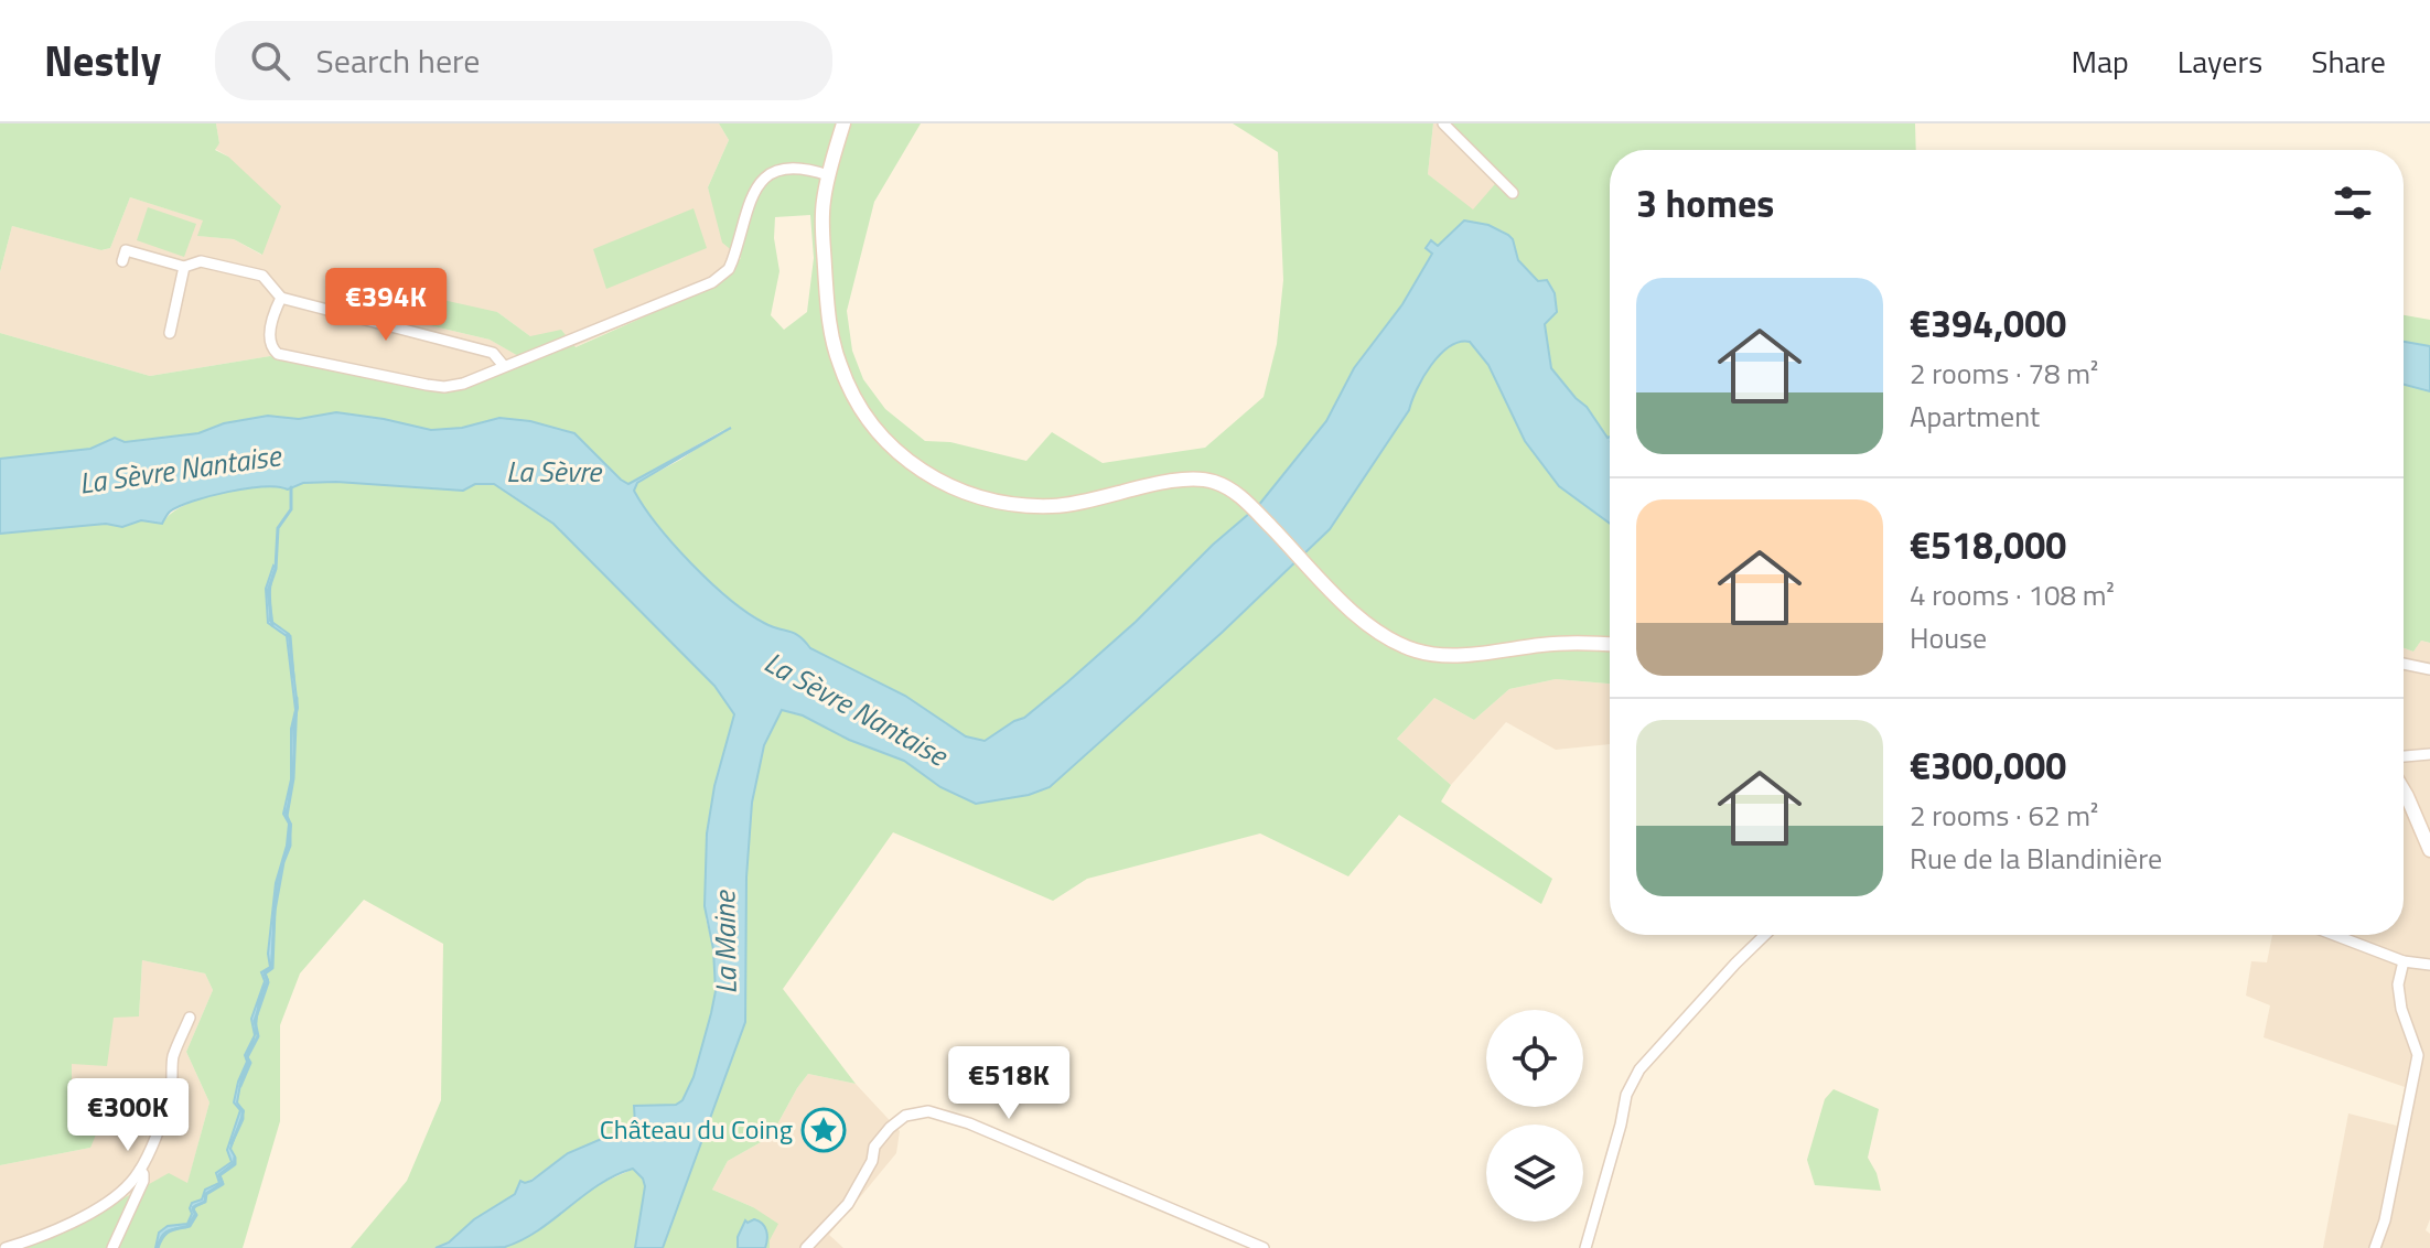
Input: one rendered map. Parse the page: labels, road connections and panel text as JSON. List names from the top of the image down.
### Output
{
  "water": ["La Sèvre Nantaise", "La Sèvre", "La Maine"],
  "places": {
    "place": ["Château du Coing"]
  },
  "page": {
    "header": "Nestly",
    "search": "Search here",
    "nav": ["Map", "Layers", "Share"],
    "heading": "3 homes",
    "list": [
      {
        "name": "€394,000",
        "note": "2 rooms · 78 m² · Apartment"
      },
      {
        "name": "€518,000",
        "note": "4 rooms · 108 m² · House"
      },
      {
        "name": "€300,000",
        "note": "2 rooms · 62 m² · Rue de la Blandinière"
      }
    ],
    "price": ["€394K", "€518K", "€300K"]
  }
}
